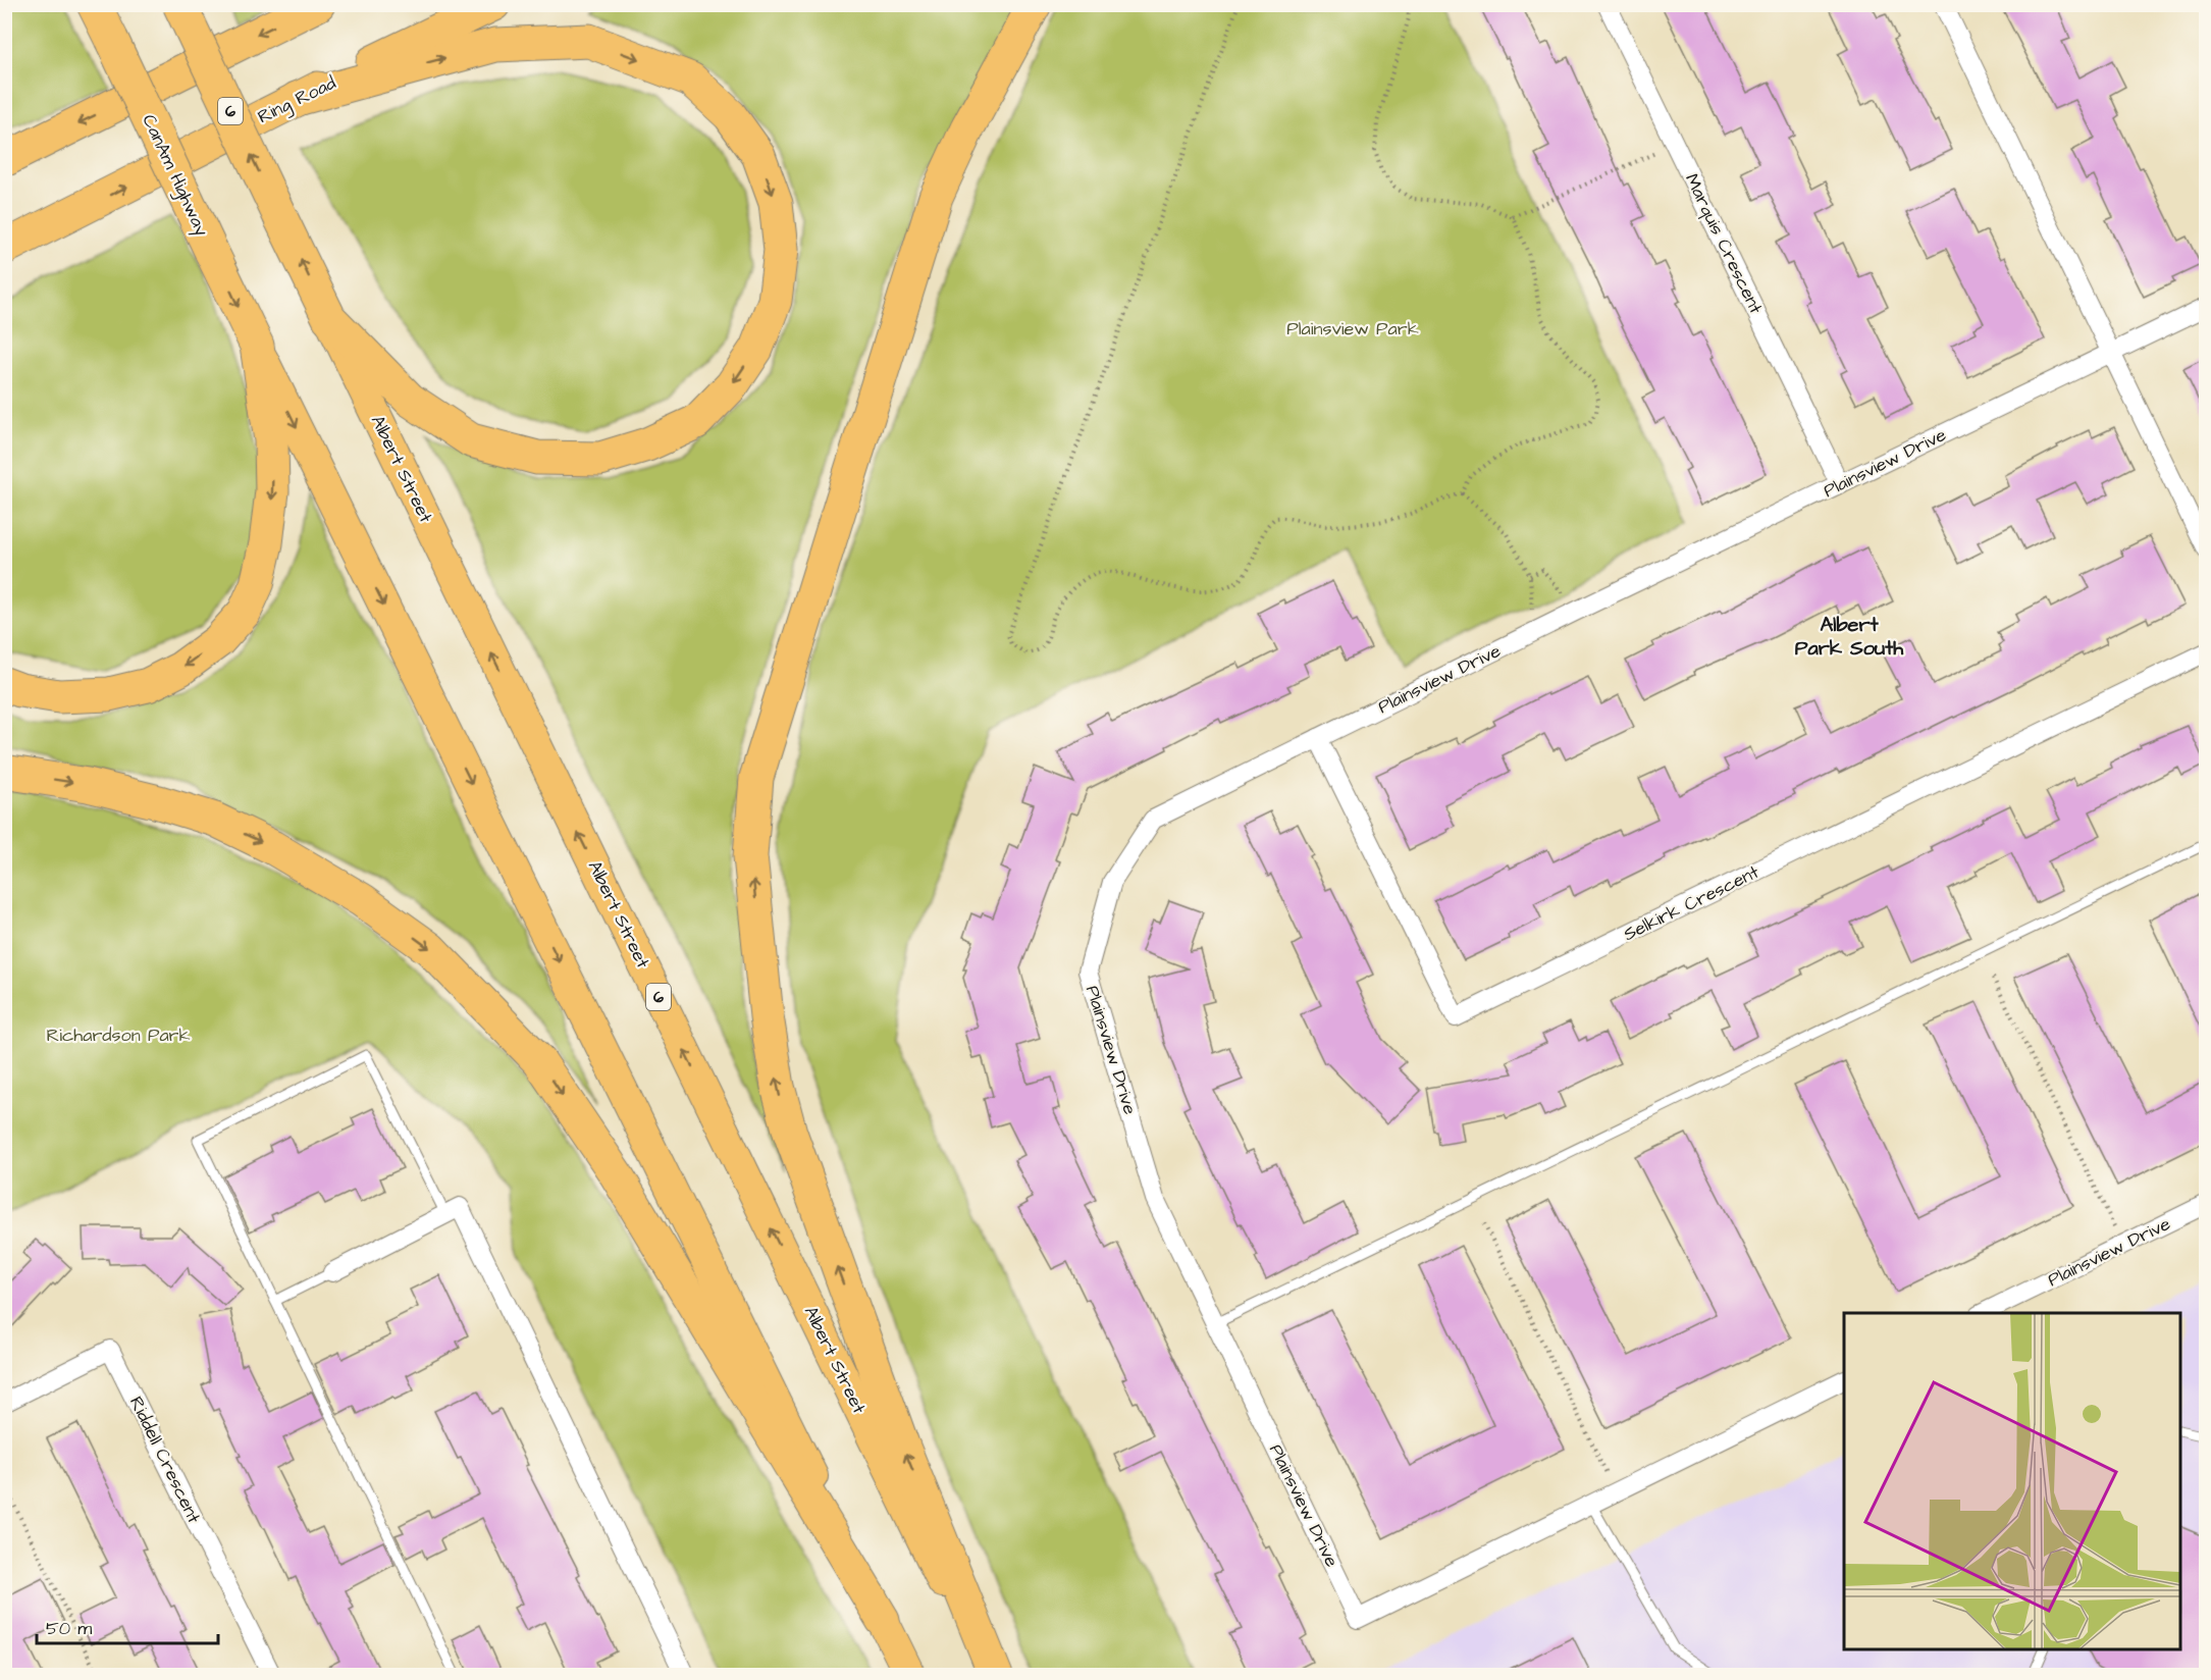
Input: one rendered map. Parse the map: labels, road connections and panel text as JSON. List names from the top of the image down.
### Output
{
  "streets": {
    "highway": ["Ring Road", "6", "CanAm Highway"],
    "main road": ["Albert Street"],
    "street": [
      "Marquis Crescent",
      "Plainsview Drive",
      "Selkirk Crescent",
      "Riddell Crescent"
    ]
  },
  "crossings": [
    ["6", "Albert Street"],
    ["Marquis Crescent", "Plainsview Drive"],
    ["Plainsview Drive", "Selkirk Crescent"]
  ],
  "districts": ["Albert Park South"],
  "parks": ["Plainsview Park", "Richardson Park"],
  "scale_bar": "50 m"
}
